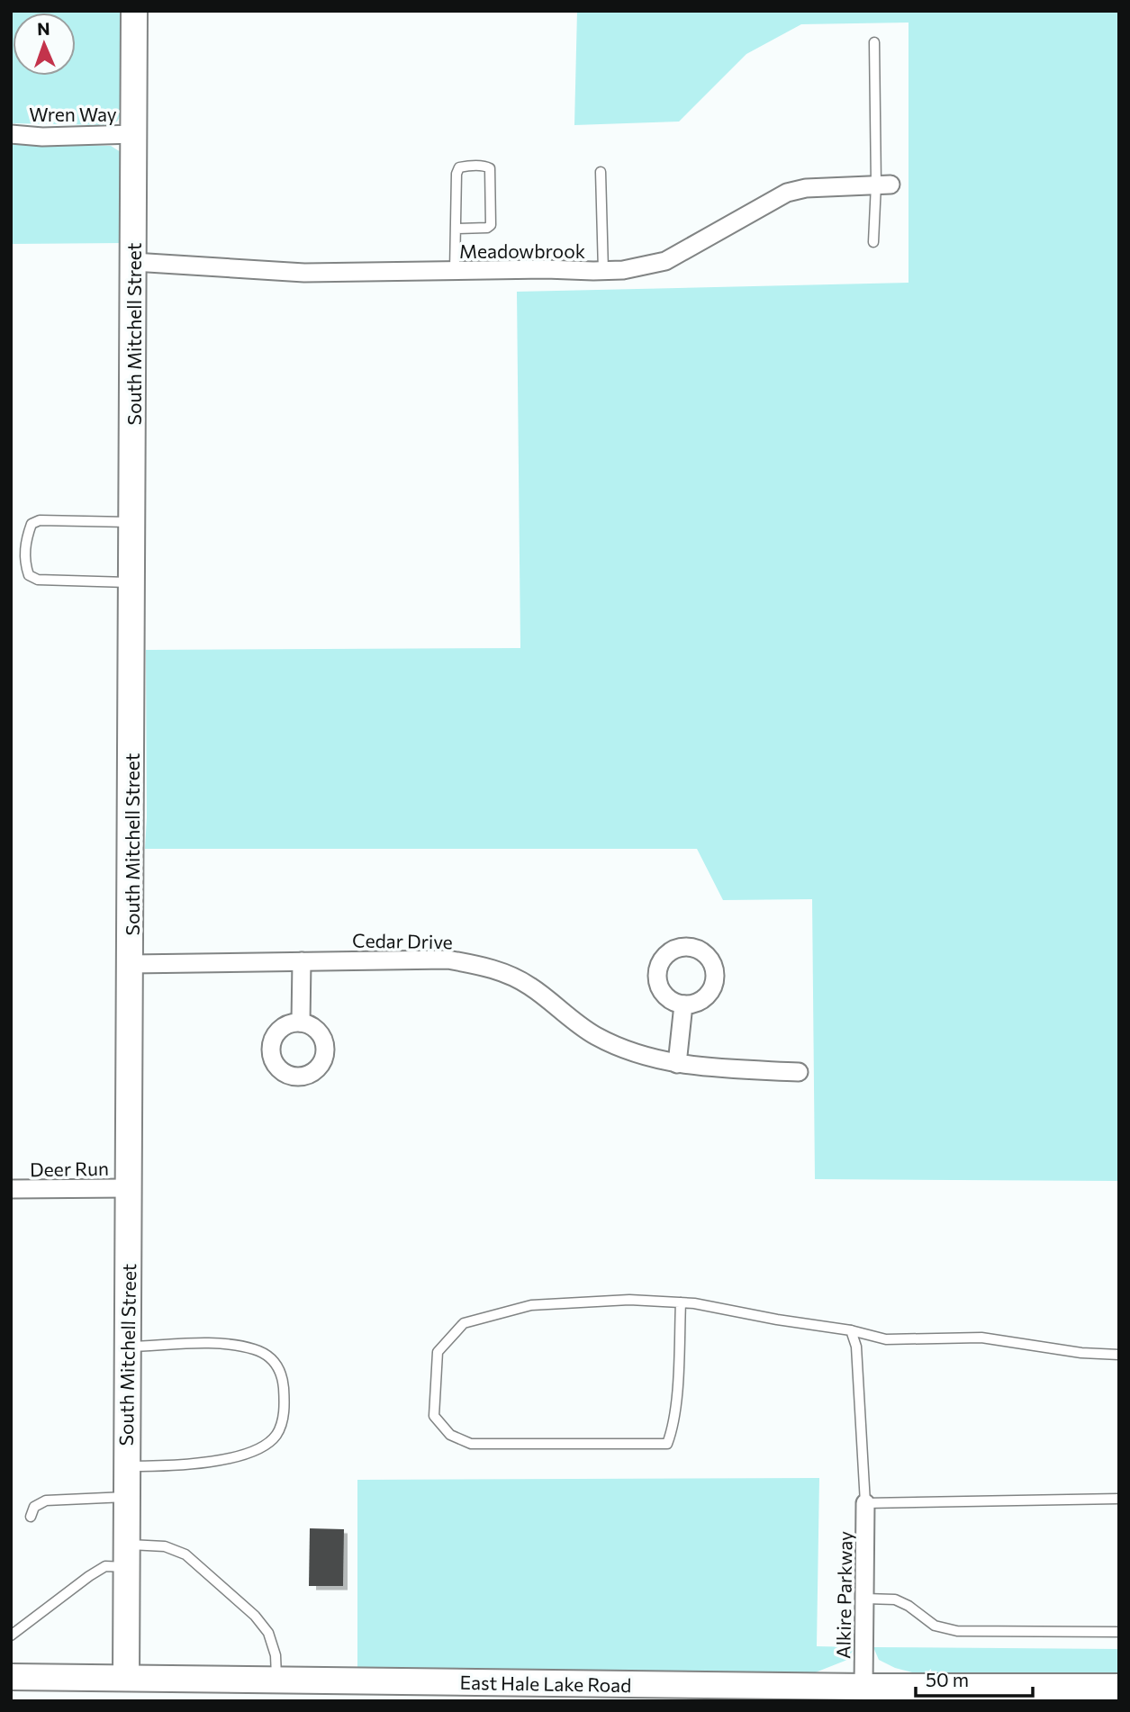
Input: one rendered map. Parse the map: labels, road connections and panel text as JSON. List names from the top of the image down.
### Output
{
  "streets": {
    "street": [
      "Wren Way",
      "Meadowbrook",
      "South Mitchell Street",
      "Cedar Drive",
      "Deer Run",
      "Alkire Parkway",
      "East Hale Lake Road"
    ]
  },
  "crossings": [
    ["Wren Way", "South Mitchell Street"],
    ["Meadowbrook", "South Mitchell Street"],
    ["South Mitchell Street", "Cedar Drive"],
    ["South Mitchell Street", "Deer Run"],
    ["South Mitchell Street", "East Hale Lake Road"],
    ["Alkire Parkway", "East Hale Lake Road"]
  ],
  "scale_bar": "50 m",
  "north": "top"
}
